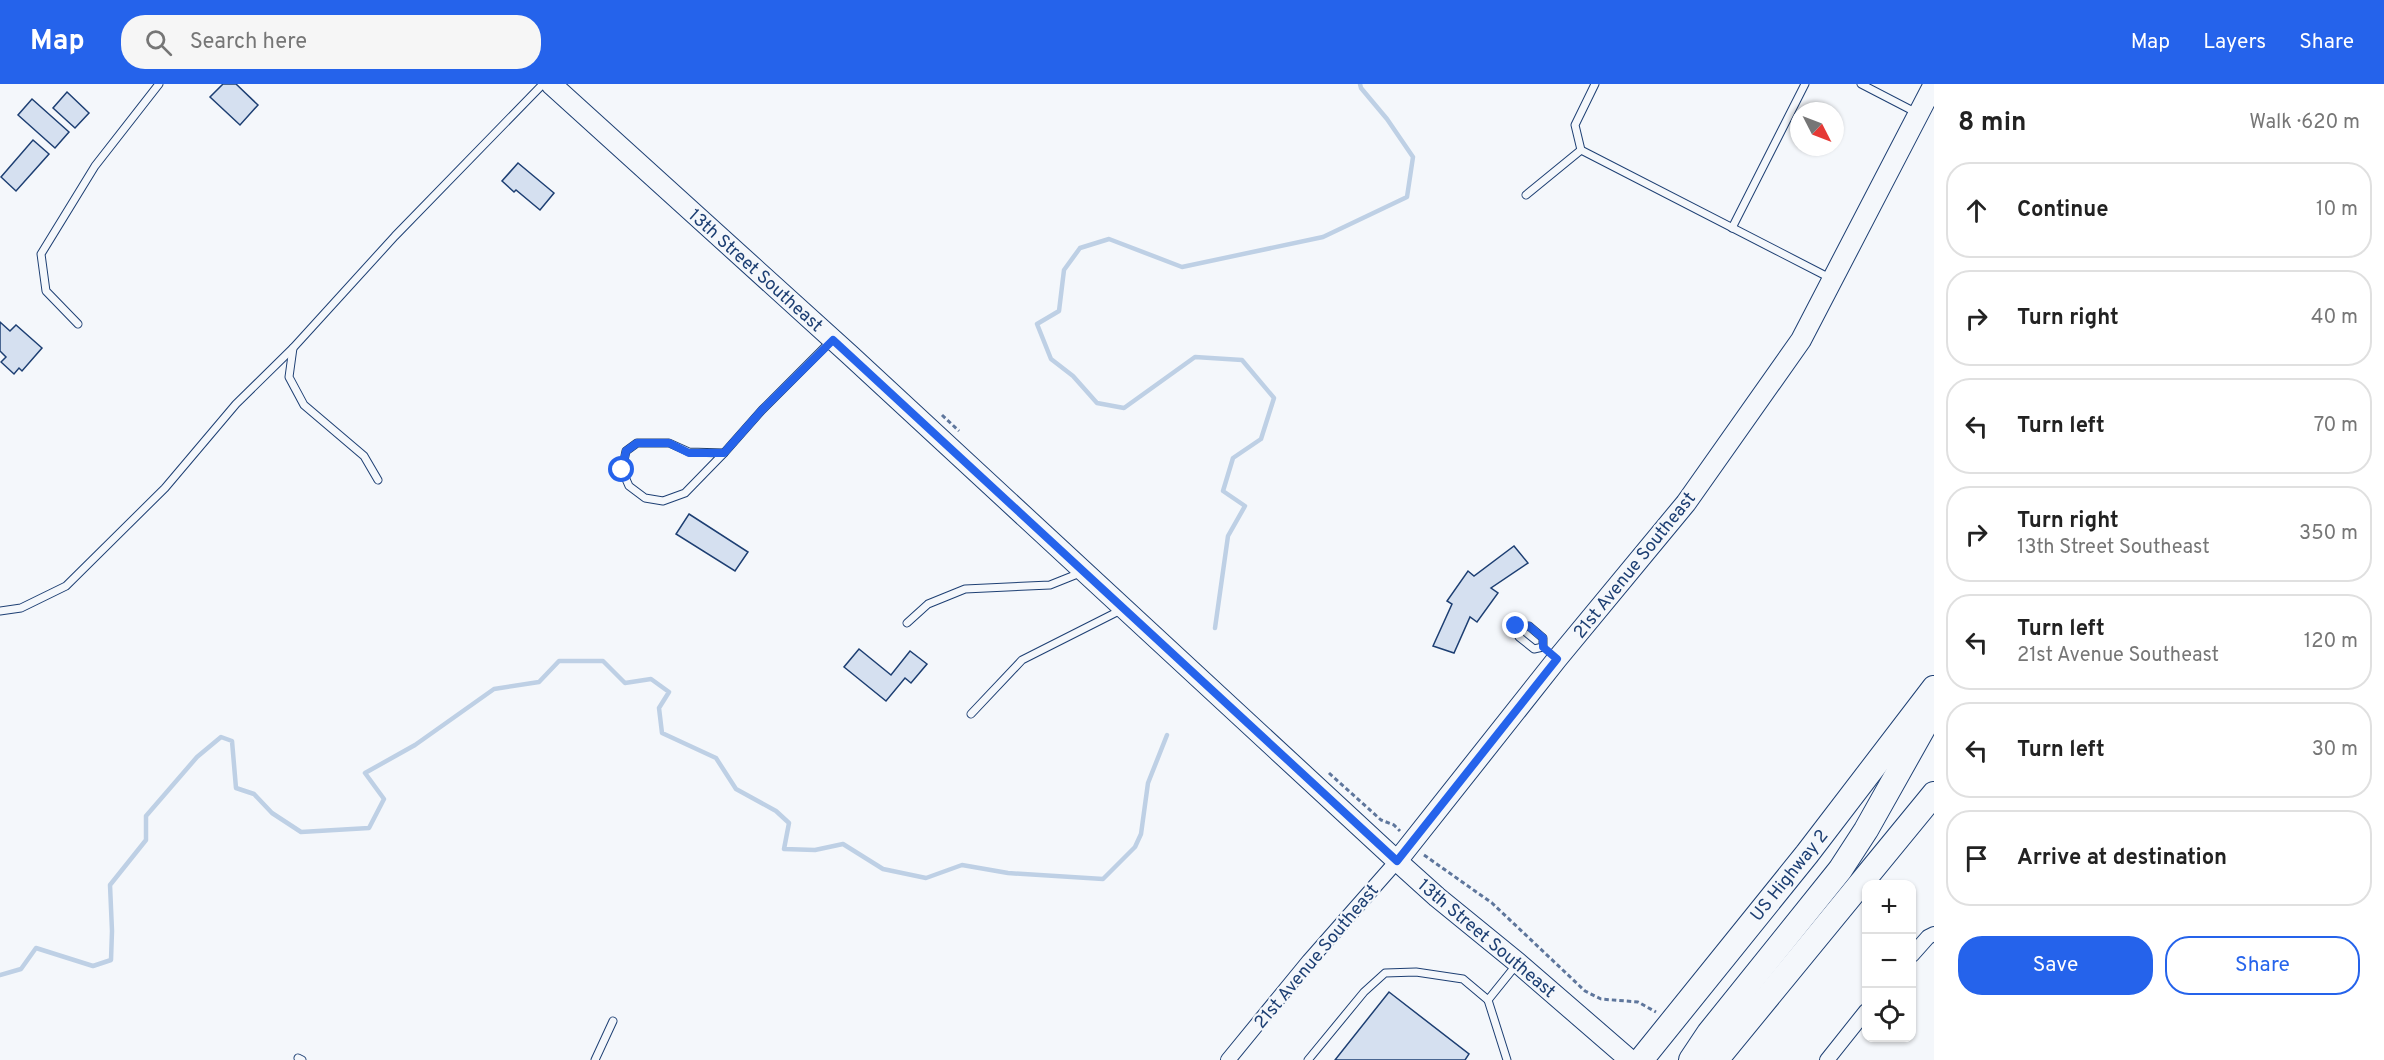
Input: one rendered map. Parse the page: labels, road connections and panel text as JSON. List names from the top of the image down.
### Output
{
  "streets": {
    "highway": ["US Highway 2"],
    "street": ["13th Street Southeast", "21st Avenue Southeast"]
  },
  "crossings": [
    ["13th Street Southeast", "21st Avenue Southeast"]
  ],
  "north": "bottom right",
  "page": {
    "header": "Map",
    "search": "Search here",
    "nav": ["Map", "Layers", "Share"],
    "heading": ["8 min", "Walk · 620 m"],
    "list": [
      ["Continue", "10 m"],
      ["Turn right", "40 m"],
      ["Turn left", "70 m"],
      ["Turn right", "13th Street Southeast", "350 m"],
      ["Turn left", "21st Avenue Southeast", "120 m"],
      ["Turn left", "30 m"],
      "Arrive at destination"
    ],
    "map_buttons": ["+", "−"],
    "buttons": ["Save", "Share"]
  }
}
